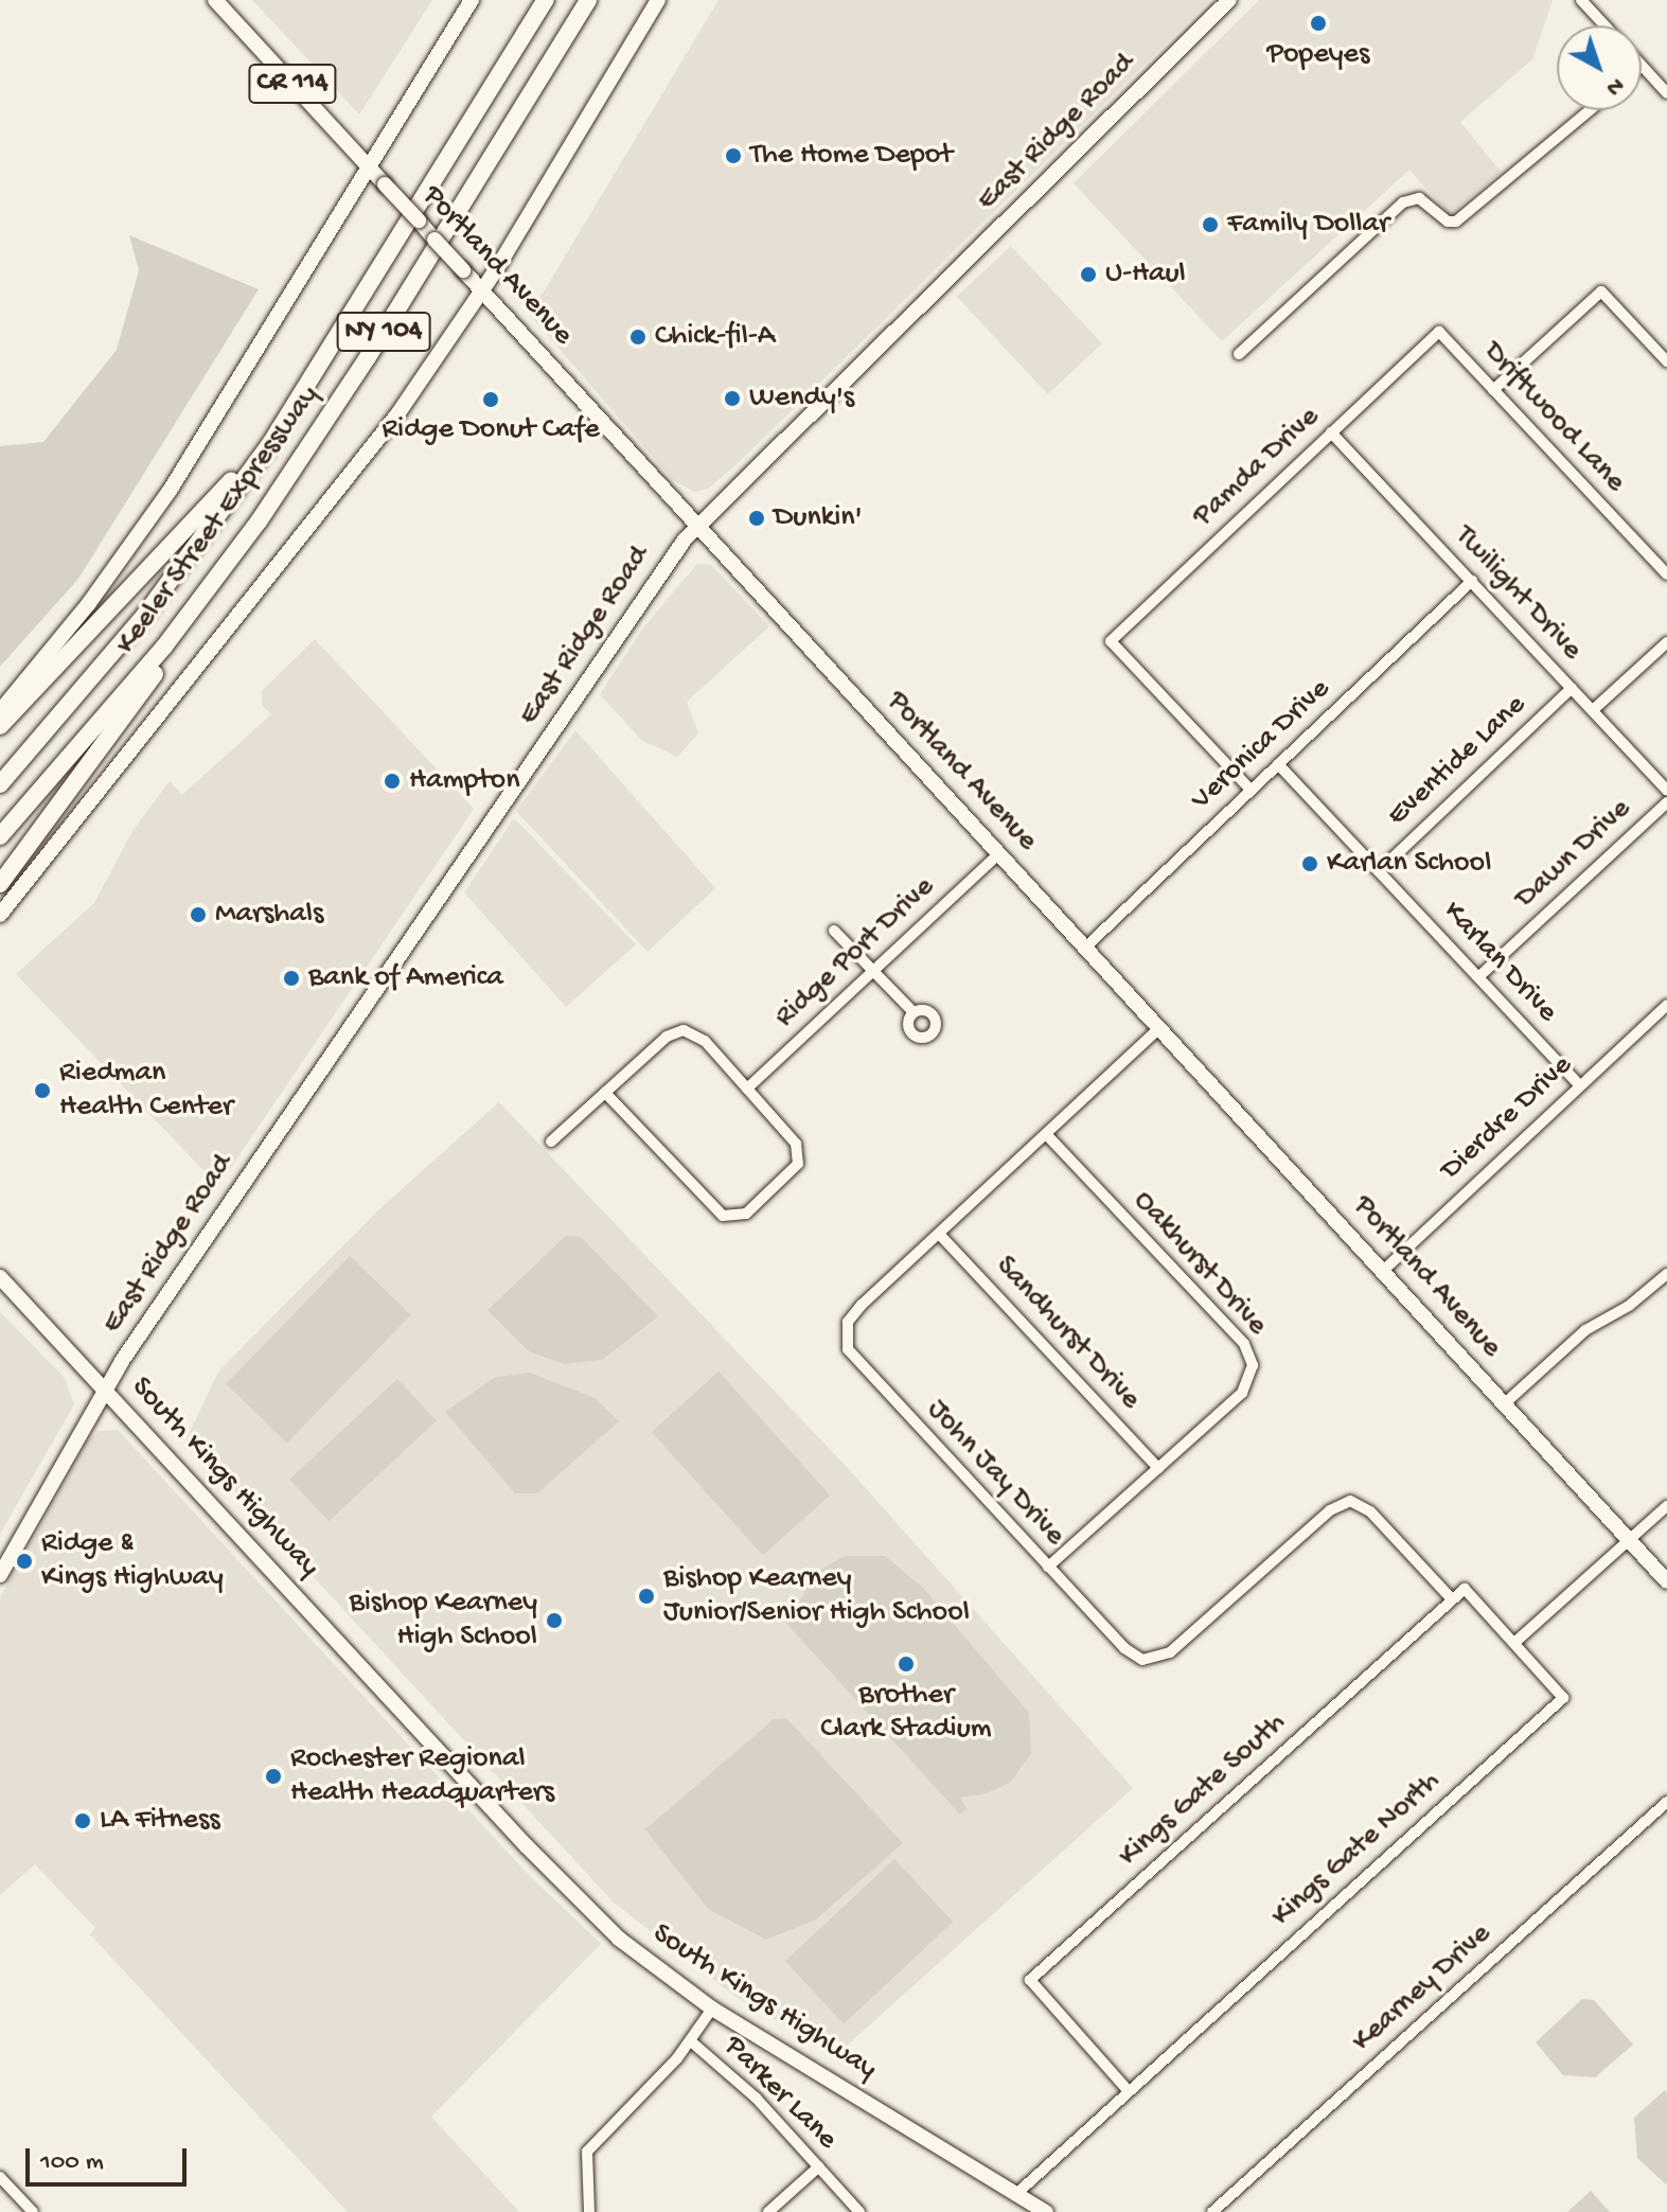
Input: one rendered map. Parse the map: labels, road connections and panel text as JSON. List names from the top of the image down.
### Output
{
  "streets": {
    "highway": ["NY 104", "Keeler Street Expressway"],
    "main road": [
      "CR 114",
      "East Ridge Road",
      "Portland Avenue",
      "South Kings Highway"
    ],
    "street": [
      "Driftwood Lane",
      "Pamda Drive",
      "Twilight Drive",
      "Veronica Drive",
      "Eventide Lane",
      "Dawn Drive",
      "Ridge Port Drive",
      "Karlan Drive",
      "Dierdre Drive",
      "Oakhurst Drive",
      "Sandhurst Drive",
      "John Jay Drive",
      "Kings Gate South",
      "Kings Gate North",
      "Kearney Drive",
      "Parker Lane"
    ]
  },
  "crossings": [
    ["East Ridge Road", "Portland Avenue"],
    ["East Ridge Road", "South Kings Highway"],
    ["Portland Avenue", "Veronica Drive"],
    ["Portland Avenue", "Ridge Port Drive"],
    ["Portland Avenue", "Dierdre Drive"],
    ["Portland Avenue", "John Jay Drive"],
    ["Driftwood Lane", "Pamda Drive"],
    ["Pamda Drive", "Twilight Drive"],
    ["Pamda Drive", "Veronica Drive"],
    ["Twilight Drive", "Veronica Drive"],
    ["Twilight Drive", "Eventide Lane"],
    ["Veronica Drive", "Karlan Drive"],
    ["Eventide Lane", "Karlan Drive"],
    ["Dawn Drive", "Karlan Drive"],
    ["Karlan Drive", "Dierdre Drive"],
    ["Oakhurst Drive", "Sandhurst Drive"],
    ["Oakhurst Drive", "John Jay Drive"],
    ["Sandhurst Drive", "John Jay Drive"],
    ["John Jay Drive", "Kings Gate South"],
    ["South Kings Highway", "Kings Gate North"],
    ["South Kings Highway", "Parker Lane"],
    ["Kings Gate South", "Kings Gate North"]
  ],
  "places": [
    "Popeyes",
    "The Home Depot",
    "Family Dollar",
    "U-Haul",
    "Chick-fil-A",
    "Wendy's",
    "Ridge Donut Cafe",
    "Dunkin'",
    "Hampton",
    "Karlan School",
    "Marshals",
    "Bank of America",
    "Riedman Health Center",
    "Ridge & Kings Highway",
    "Bishop Kearney Junior/Senior High School",
    "Bishop Kearney High School",
    "Brother Clark Stadium",
    "Rochester Regional Health Headquarters",
    "LA Fitness"
  ],
  "scale_bar": "100 m",
  "north": "bottom right"
}
